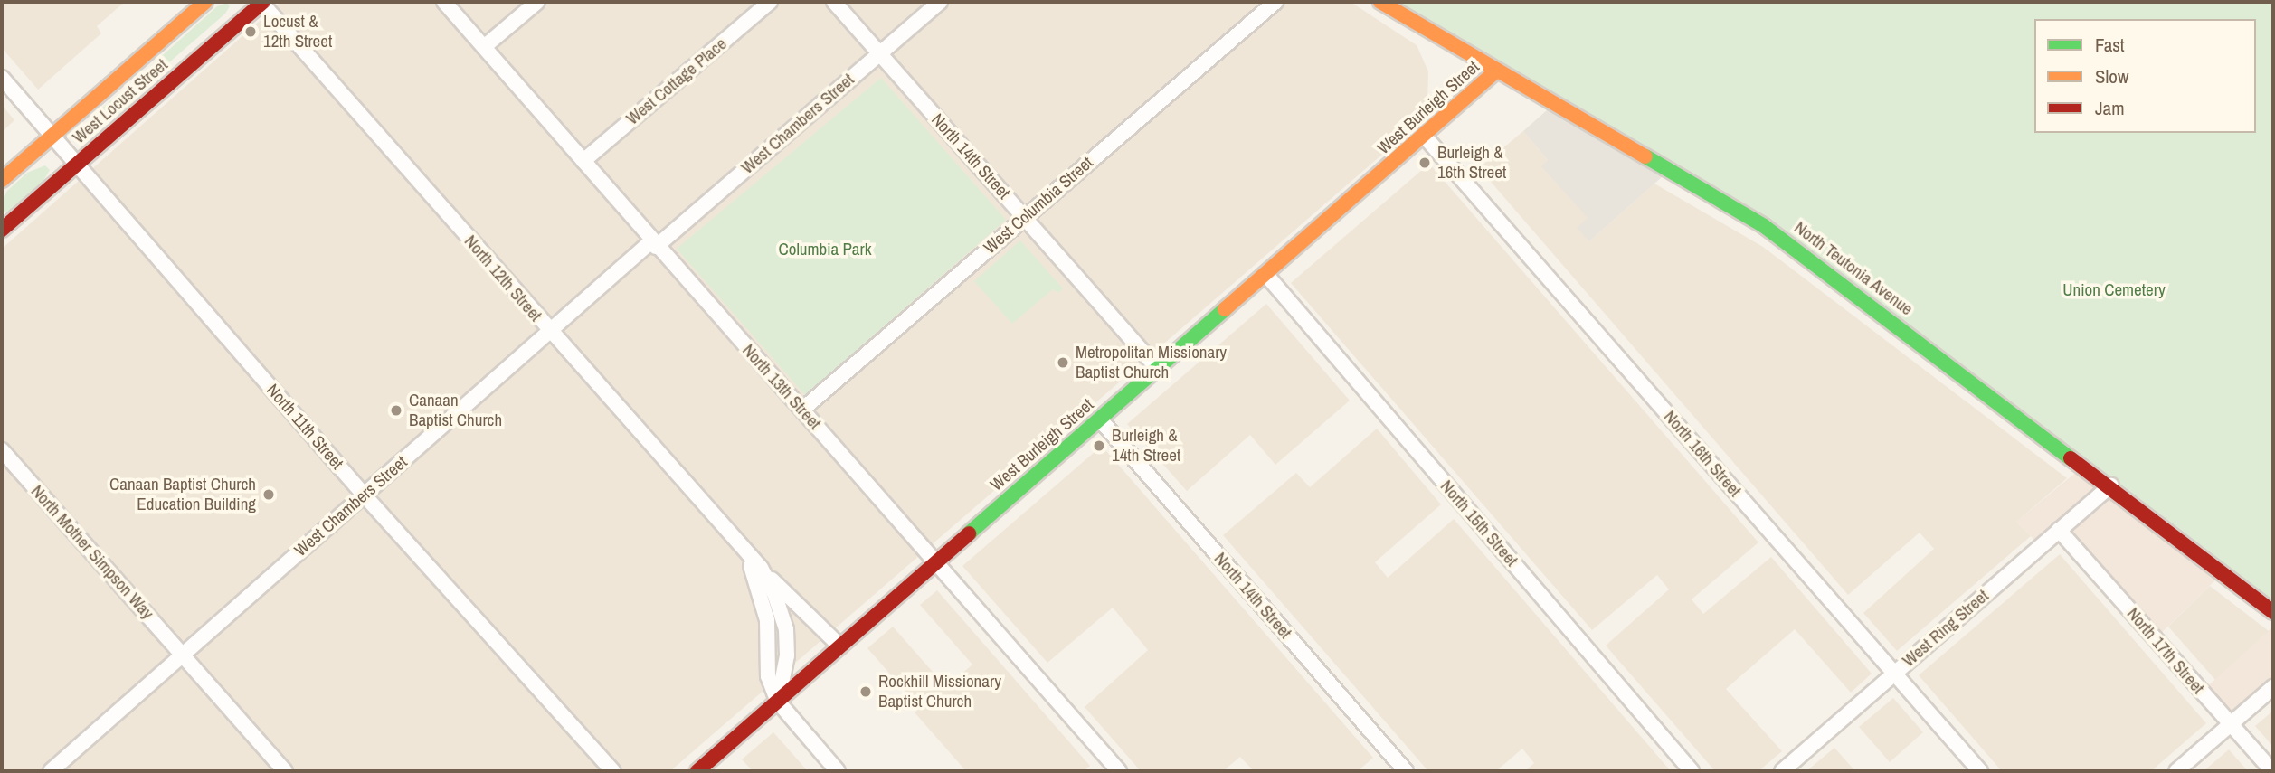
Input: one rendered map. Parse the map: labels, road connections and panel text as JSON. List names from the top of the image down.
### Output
{
  "streets": {
    "main road": ["West Locust Street", "West Burleigh Street", "North Teutonia Avenue"],
    "street": [
      "West Cottage Place",
      "West Chambers Street",
      "North 14th Street",
      "West Columbia Street",
      "North 12th Street",
      "North 13th Street",
      "North 11th Street",
      "North 16th Street",
      "North 15th Street",
      "North Mother Simpson Way",
      "West Ring Street",
      "North 17th Street"
    ]
  },
  "crossings": [
    ["West Cottage Place", "North 13th Street"],
    ["West Locust Street", "North 12th Street"],
    ["West Locust Street", "North 11th Street"],
    ["West Burleigh Street", "North 14th Street"],
    ["West Burleigh Street", "North Teutonia Avenue"],
    ["West Burleigh Street", "North 12th Street"],
    ["West Burleigh Street", "North 13th Street"],
    ["West Burleigh Street", "North 16th Street"],
    ["West Burleigh Street", "North 15th Street"],
    ["West Chambers Street", "North 14th Street"],
    ["West Chambers Street", "North 12th Street"],
    ["West Chambers Street", "North 13th Street"],
    ["West Chambers Street", "North 11th Street"],
    ["West Chambers Street", "North Mother Simpson Way"],
    ["North 14th Street", "West Columbia Street"],
    ["West Columbia Street", "North 13th Street"],
    ["North Teutonia Avenue", "West Ring Street"],
    ["North 16th Street", "West Ring Street"],
    ["West Ring Street", "North 17th Street"]
  ],
  "parks": ["Columbia Park", "Union Cemetery"],
  "places": [
    "Locust & 12th Street",
    "Burleigh & 16th Street",
    "Metropolitan Missionary Baptist Church",
    "Canaan Baptist Church",
    "Burleigh & 14th Street",
    "Canaan Baptist Church Education Building",
    "Rockhill Missionary Baptist Church"
  ],
  "legend": ["Fast", "Slow", "Jam"]
}
